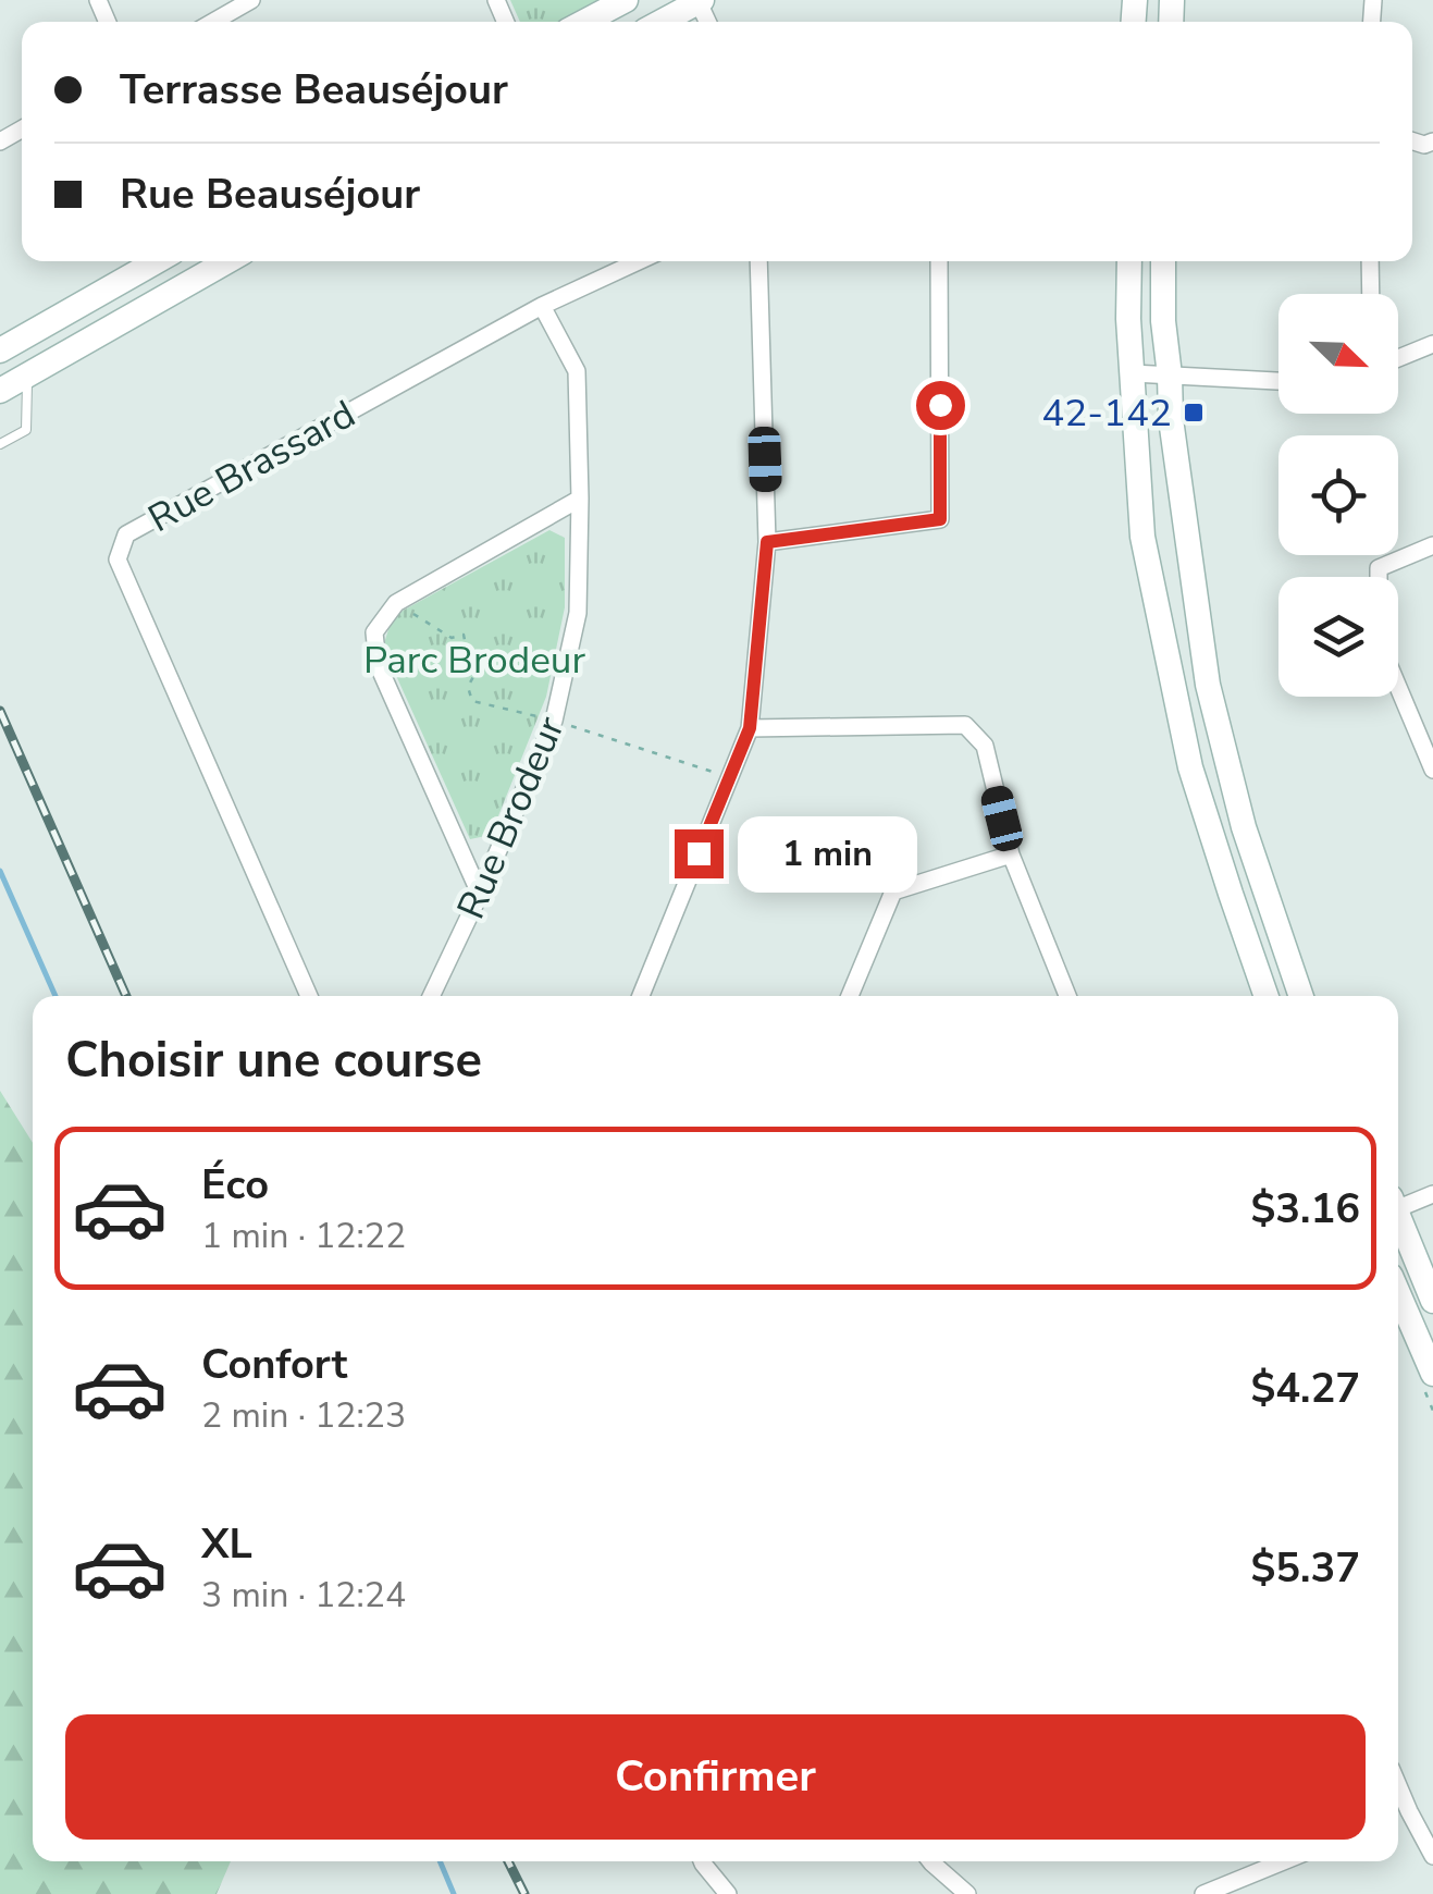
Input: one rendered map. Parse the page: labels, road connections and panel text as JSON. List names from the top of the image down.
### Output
{
  "streets": {
    "street": ["Rue Brassard", "Rue Brodeur"]
  },
  "crossings": [
    ["Rue Brassard", "Rue Brodeur"]
  ],
  "parks": ["Parc Brodeur"],
  "places": {
    "transit": ["42-142"]
  },
  "north": "bottom right",
  "page": {
    "banner": ["Terrasse Beauséjour", "Rue Beauséjour"],
    "bubble": "1 min",
    "heading": "Choisir une course",
    "list": [
      {
        "name": "Éco",
        "note": "1 min · 12:22",
        "value": "$3.16"
      },
      {
        "name": "Confort",
        "note": "2 min · 12:23",
        "value": "$4.27"
      },
      {
        "name": "XL",
        "note": "3 min · 12:24",
        "value": "$5.37"
      }
    ],
    "buttons": "Confirmer"
  }
}
